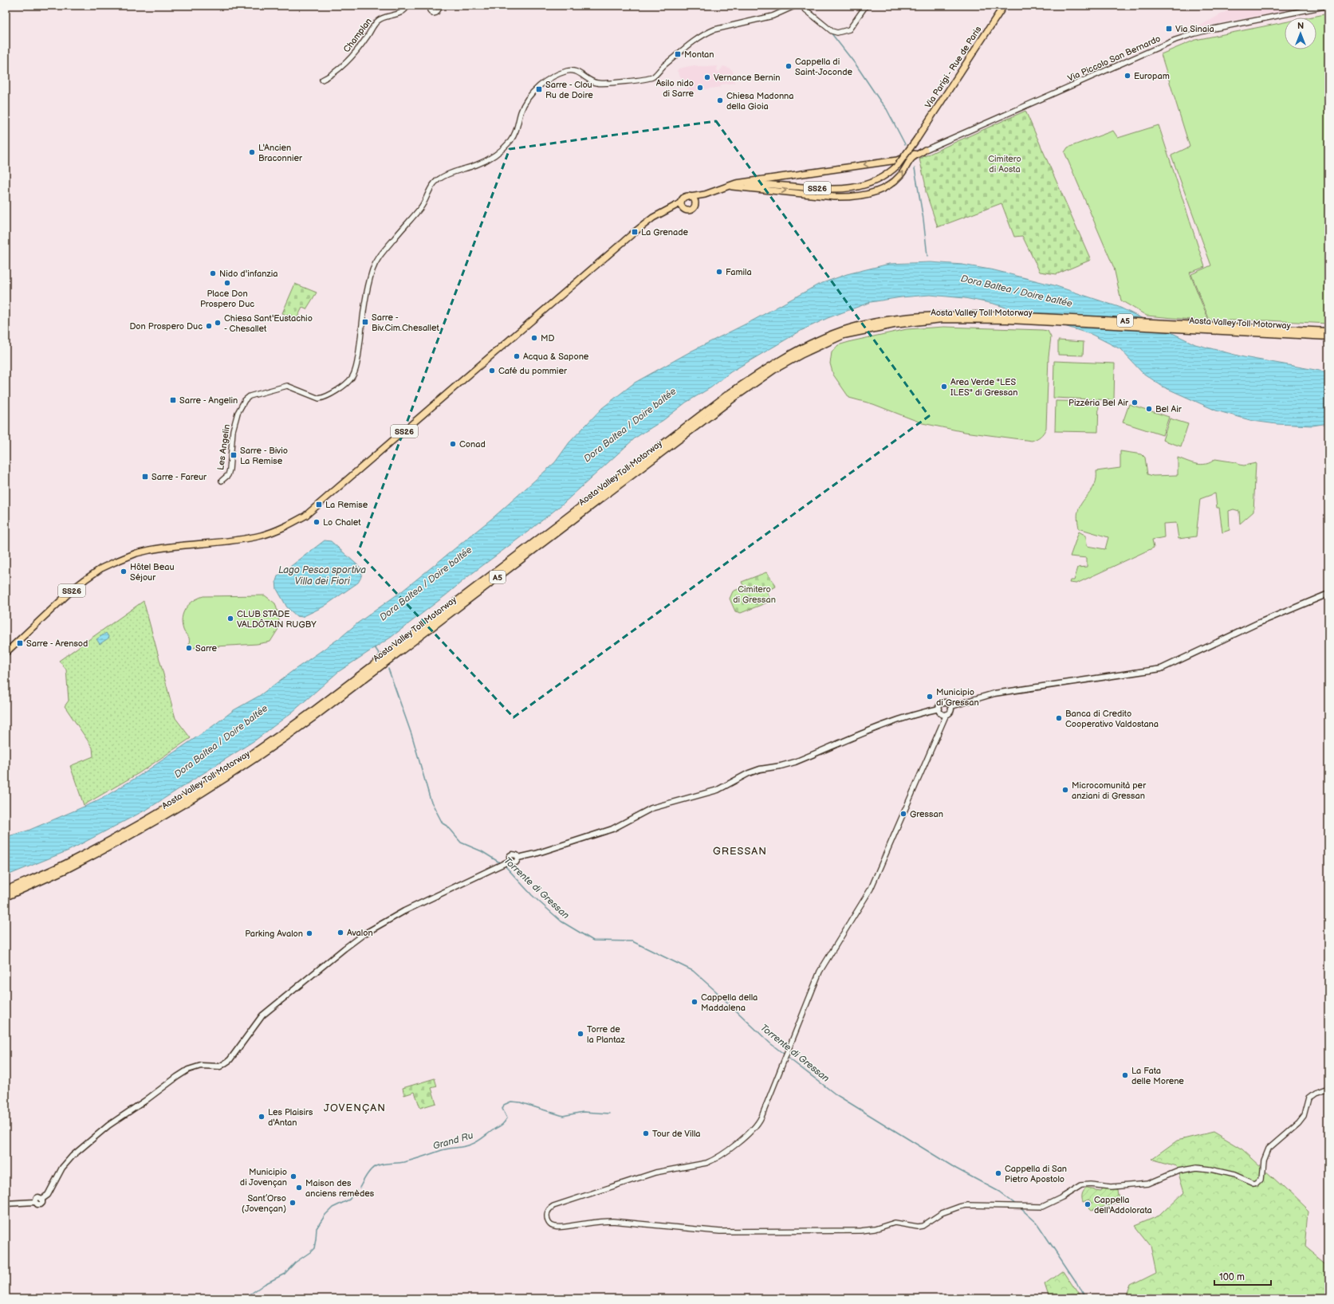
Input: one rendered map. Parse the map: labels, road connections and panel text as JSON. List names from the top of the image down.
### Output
{
  "streets": {
    "highway": ["Aosta Valley Toll Motorway", "A5"],
    "main road": ["Via Parigi - Rue de Paris", "SS26"],
    "street": ["Champlan", "Via Piccolo San Bernardo", "Les Angelin"]
  },
  "crossings": [
    ["Via Parigi - Rue de Paris", "SS26"]
  ],
  "districts": ["GRESSAN", "JOVENÇAN"],
  "water": [
    "Dora Baltea / Doire baltée",
    "Lago Pesca sportiva Villa dei Fiori",
    "Torrente di Gressan",
    "Grand Ru"
  ],
  "parks": ["Cimitero di Aosta", "Cimitero di Gressan"],
  "places": {
    "transit": [
      "Via Sinaia",
      "Montan",
      "Sarre - Clou Ru de Doire",
      "La Grenade",
      "Sarre - Biv.Cim.Chesallet",
      "Sarre - Angelin",
      "Sarre - Bivio La Remise",
      "Sarre - Fareur",
      "La Remise",
      "Sarre - Arensod"
    ],
    "other": [
      "Cappella di Saint-Joconde",
      "Europam",
      "Vernance Bernin",
      "Asilo nido di Sarre",
      "Chiesa Madonna della Gioia",
      "L'Ancien Braconnier",
      "Famila",
      "Nido d'infanzia",
      "Place Don Prospero Duc",
      "Chiesa Sant'Eustachio - Chesallet",
      "Don Prospero Duc",
      "MD",
      "Acqua & Sapone",
      "Café du pommier",
      "Area Verde \"LES ILES\" di Gressan",
      "Pizzéria Bel Air",
      "Bel Air",
      "Conad",
      "Lo Chalet",
      "Hôtel Beau Séjour",
      "CLUB STADE VALDÔTAIN RUGBY",
      "Sarre",
      "Municipio di Gressan",
      "Banca di Credito Cooperativo Valdostana",
      "Microcomunità per anziani di Gressan",
      "Gressan",
      "Avalon",
      "Parking Avalon",
      "Cappella della Maddalena",
      "Torre de la Plantaz",
      "La Fata delle Morene",
      "Les Plaisirs d'Antan",
      "Tour de Villa",
      "Cappella di San Pietro Apostolo",
      "Municipio di Jovençan",
      "Maison des anciens remèdes",
      "Sant’Orso (Jovençan)",
      "Cappella dell'Addolorata"
    ]
  },
  "scale_bar": "100 m",
  "north": "top"
}
